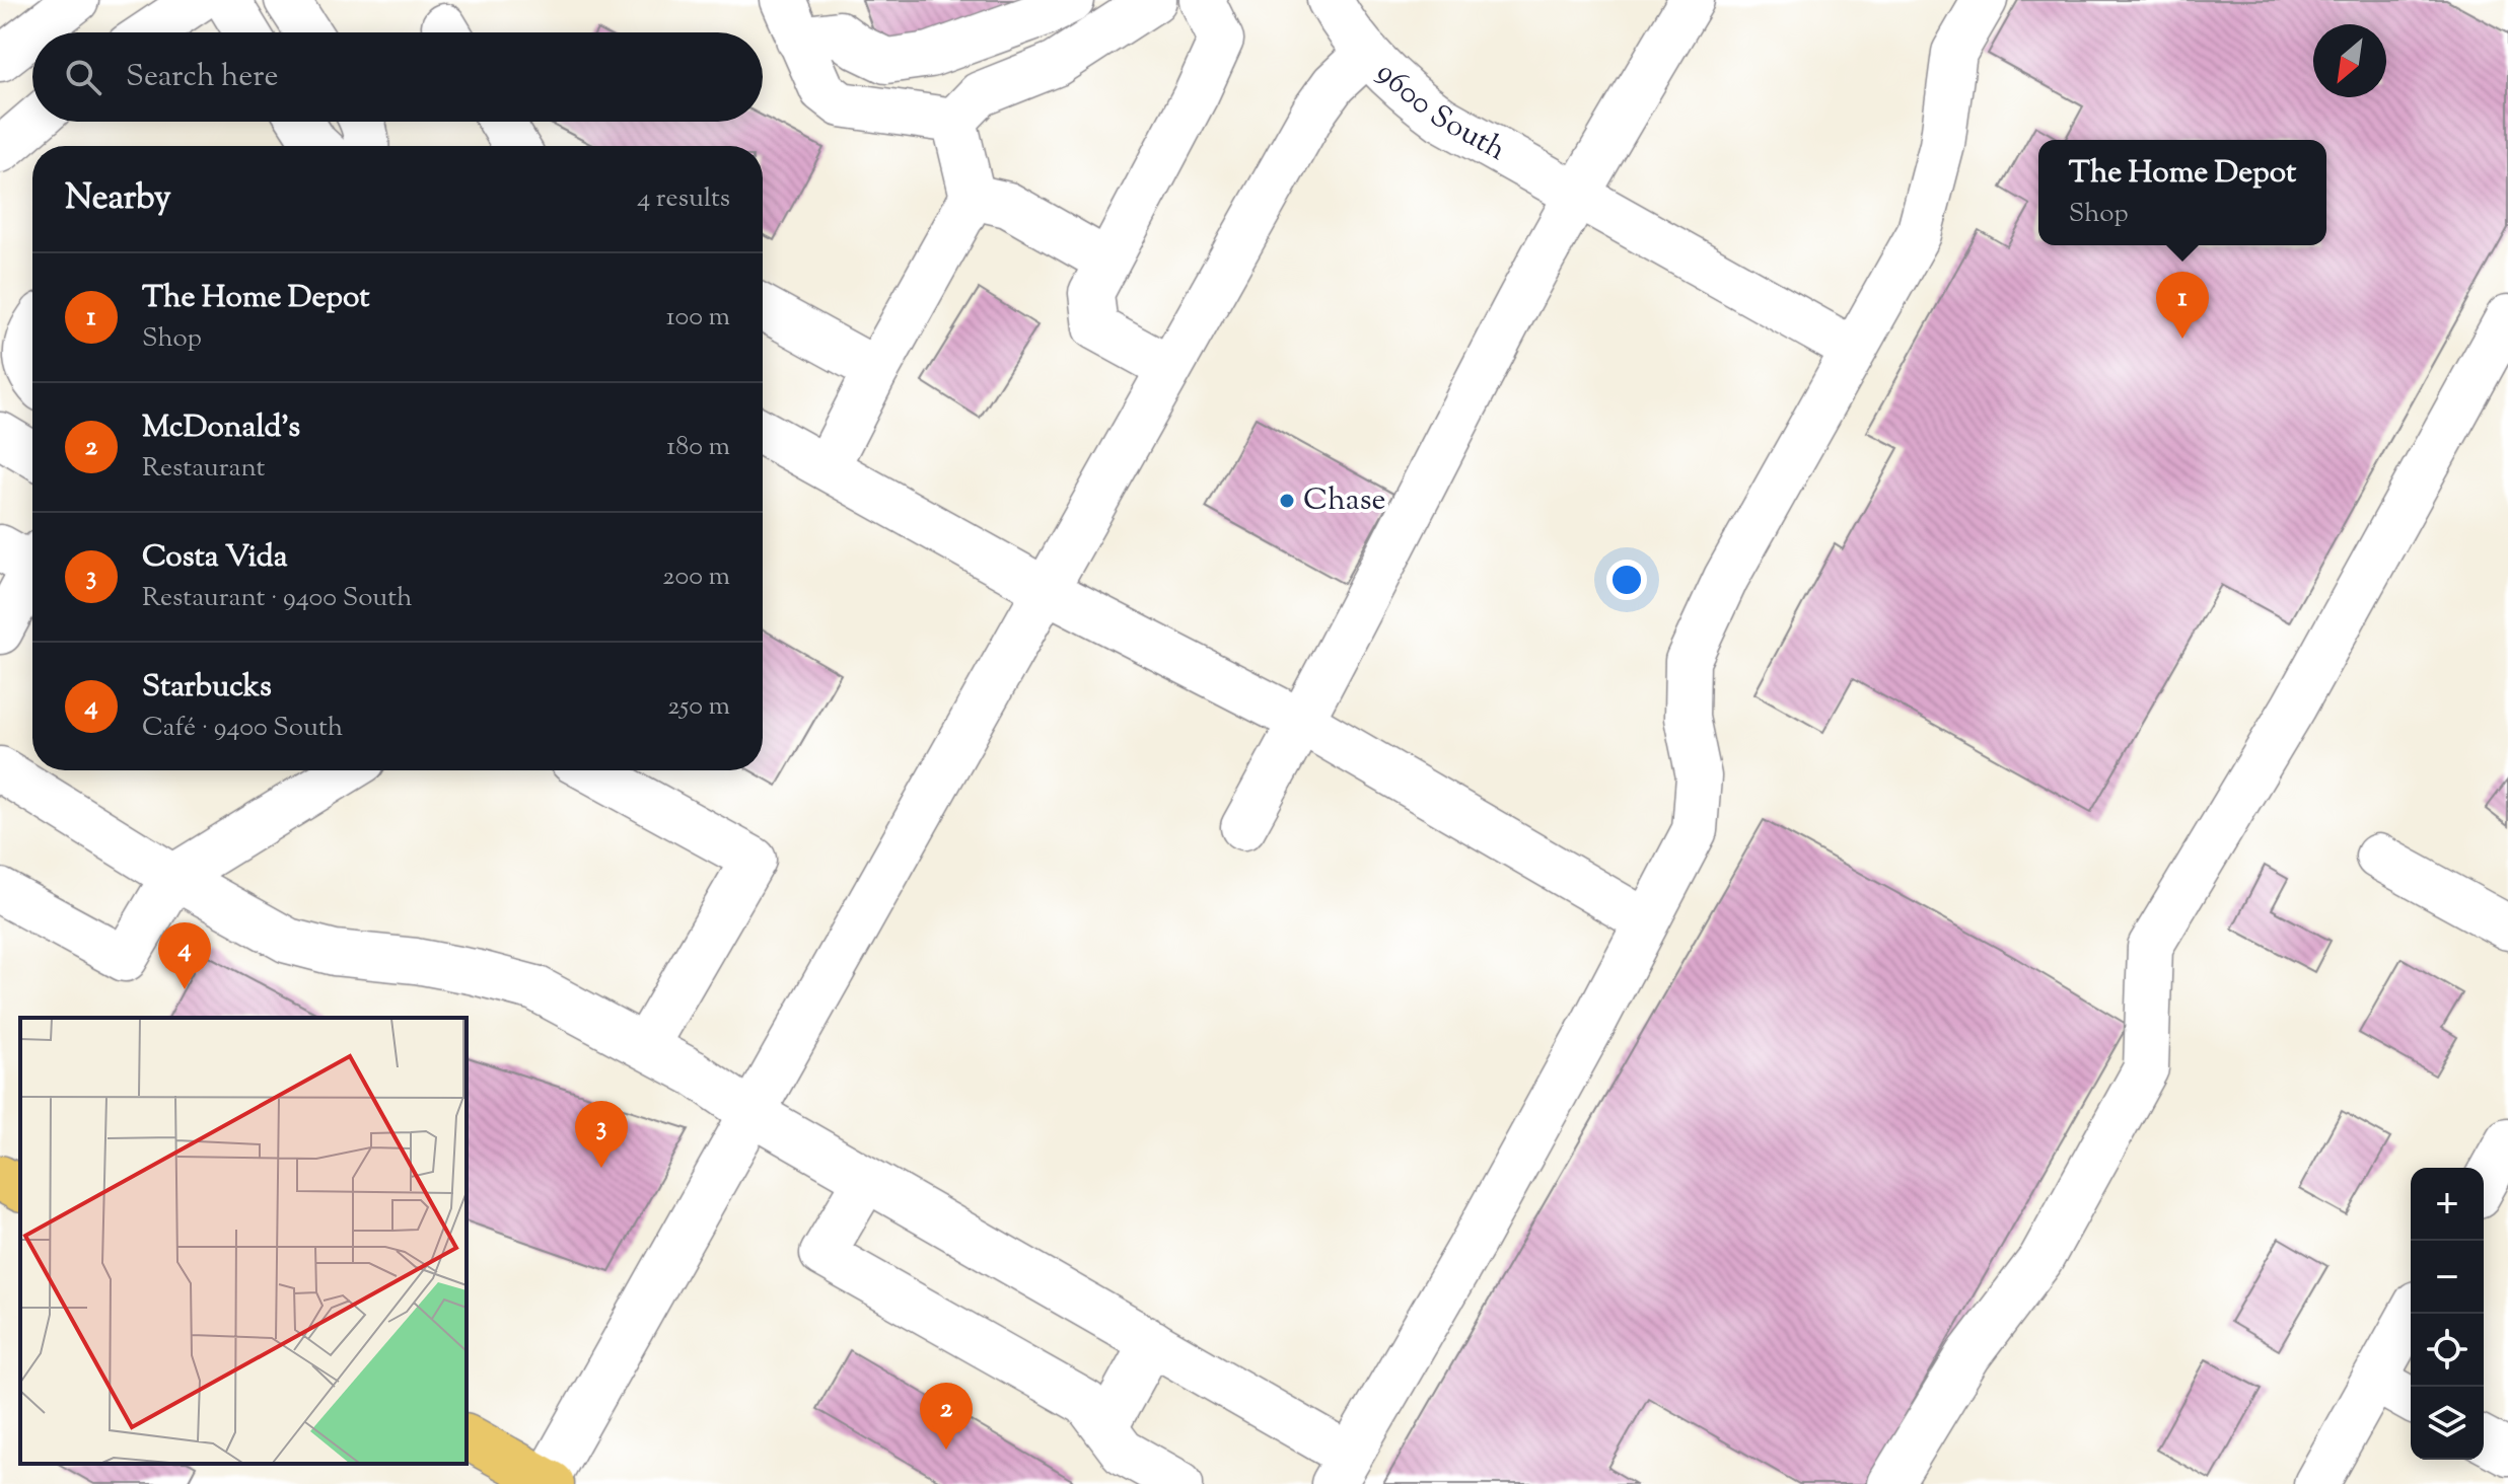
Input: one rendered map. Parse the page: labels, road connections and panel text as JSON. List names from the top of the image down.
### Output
{
  "streets": {
    "street": ["9600 South"]
  },
  "places": ["Chase"],
  "north": "bottom left",
  "page": {
    "search": "Search here",
    "popup": ["The Home Depot", "Shop"],
    "heading": ["Nearby", "4 results"],
    "list": [
      {
        "mark": "1",
        "name": "The Home Depot",
        "note": "Shop",
        "value": "100 m"
      },
      {
        "mark": "2",
        "name": "McDonald's",
        "note": "Restaurant",
        "value": "180 m"
      },
      {
        "mark": "3",
        "name": "Costa Vida",
        "note": "Restaurant · 9400 South",
        "value": "200 m"
      },
      {
        "mark": "4",
        "name": "Starbucks",
        "note": "Café · 9400 South",
        "value": "250 m"
      }
    ],
    "pins": [
      "1",
      "4",
      "3",
      "2"
    ],
    "map_buttons": ["+", "−"]
  }
}
